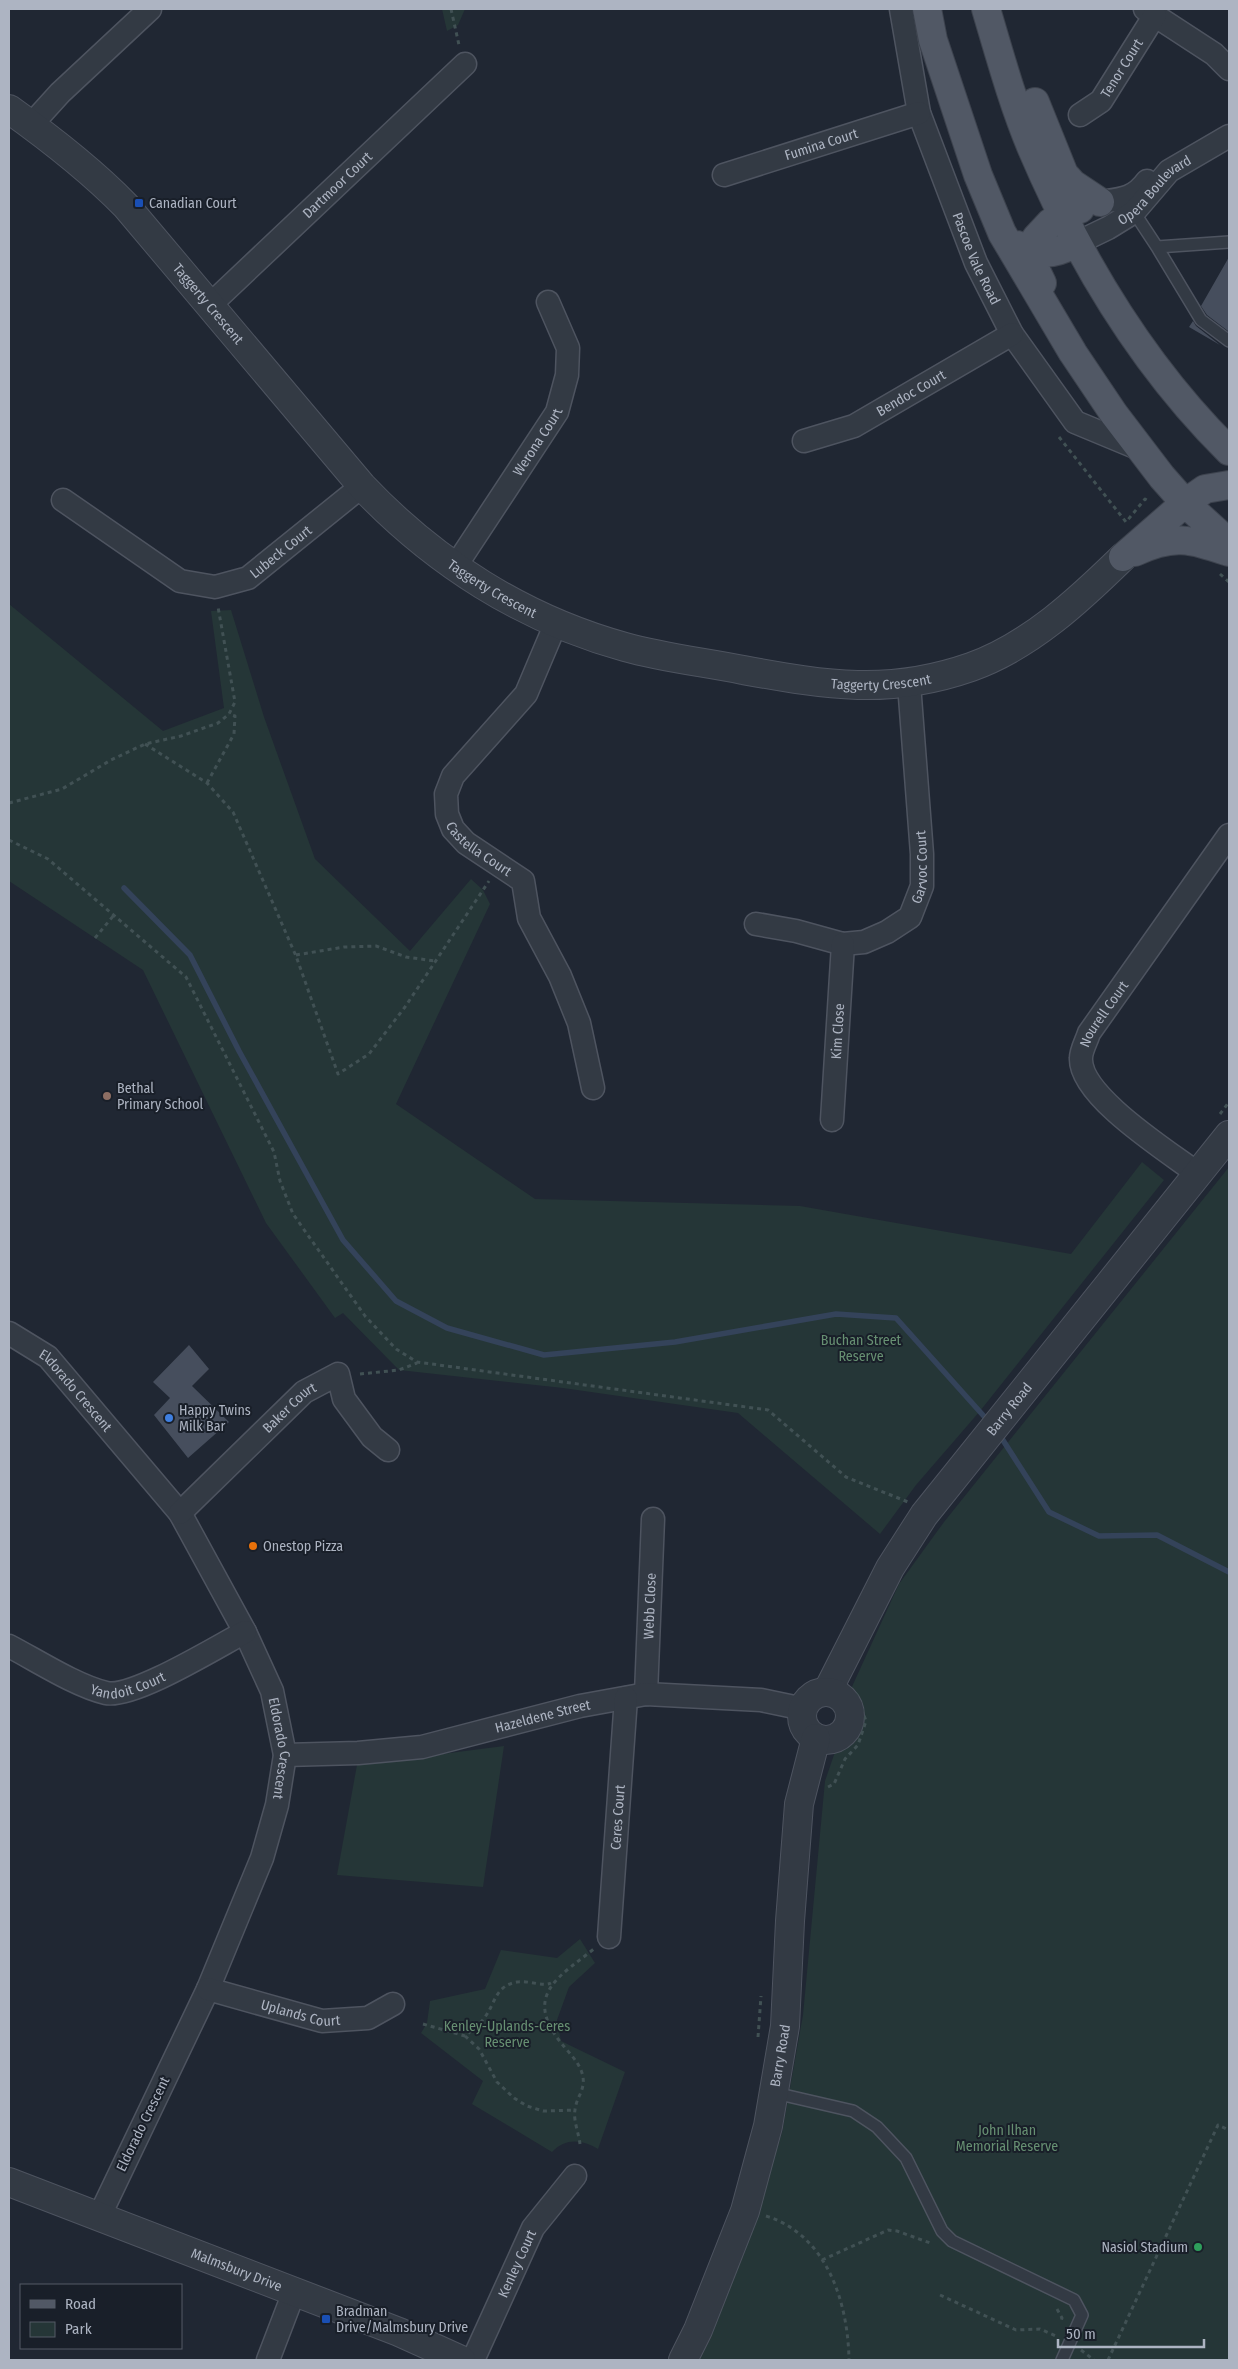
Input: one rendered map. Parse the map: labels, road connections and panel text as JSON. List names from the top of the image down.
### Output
{
  "streets": {
    "main road": ["Pascoe Vale Road"],
    "street": [
      "Tenor Court",
      "Fumina Court",
      "Dartmoor Court",
      "Opera Boulevard",
      "Taggerty Crescent",
      "Bendoc Court",
      "Werona Court",
      "Lubeck Court",
      "Castella Court",
      "Garvoc Court",
      "Nourell Court",
      "Kim Close",
      "Eldorado Crescent",
      "Baker Court",
      "Barry Road",
      "Webb Close",
      "Yandoit Court",
      "Hazeldene Street",
      "Ceres Court",
      "Uplands Court",
      "Kenley Court",
      "Malmsbury Drive"
    ]
  },
  "crossings": [
    ["Fumina Court", "Pascoe Vale Road"],
    ["Dartmoor Court", "Taggerty Crescent"],
    ["Pascoe Vale Road", "Bendoc Court"],
    ["Taggerty Crescent", "Werona Court"],
    ["Taggerty Crescent", "Lubeck Court"],
    ["Taggerty Crescent", "Castella Court"],
    ["Taggerty Crescent", "Garvoc Court"],
    ["Garvoc Court", "Kim Close"],
    ["Nourell Court", "Barry Road"],
    ["Eldorado Crescent", "Baker Court"],
    ["Eldorado Crescent", "Yandoit Court"],
    ["Eldorado Crescent", "Hazeldene Street"],
    ["Eldorado Crescent", "Uplands Court"],
    ["Eldorado Crescent", "Malmsbury Drive"],
    ["Barry Road", "Hazeldene Street"],
    ["Webb Close", "Hazeldene Street"],
    ["Webb Close", "Ceres Court"],
    ["Hazeldene Street", "Ceres Court"]
  ],
  "parks": ["Buchan Street Reserve", "Kenley-Uplands-Ceres Reserve", "John Ilhan Memorial Reserve"],
  "places": {
    "transit": ["Canadian Court", "Bradman Drive/Malmsbury Drive"],
    "other": [
      "Bethal Primary School",
      "Happy Twins Milk Bar",
      "Onestop Pizza",
      "Nasiol Stadium"
    ]
  },
  "legend": ["Road", "Park"],
  "scale_bar": "50 m"
}
